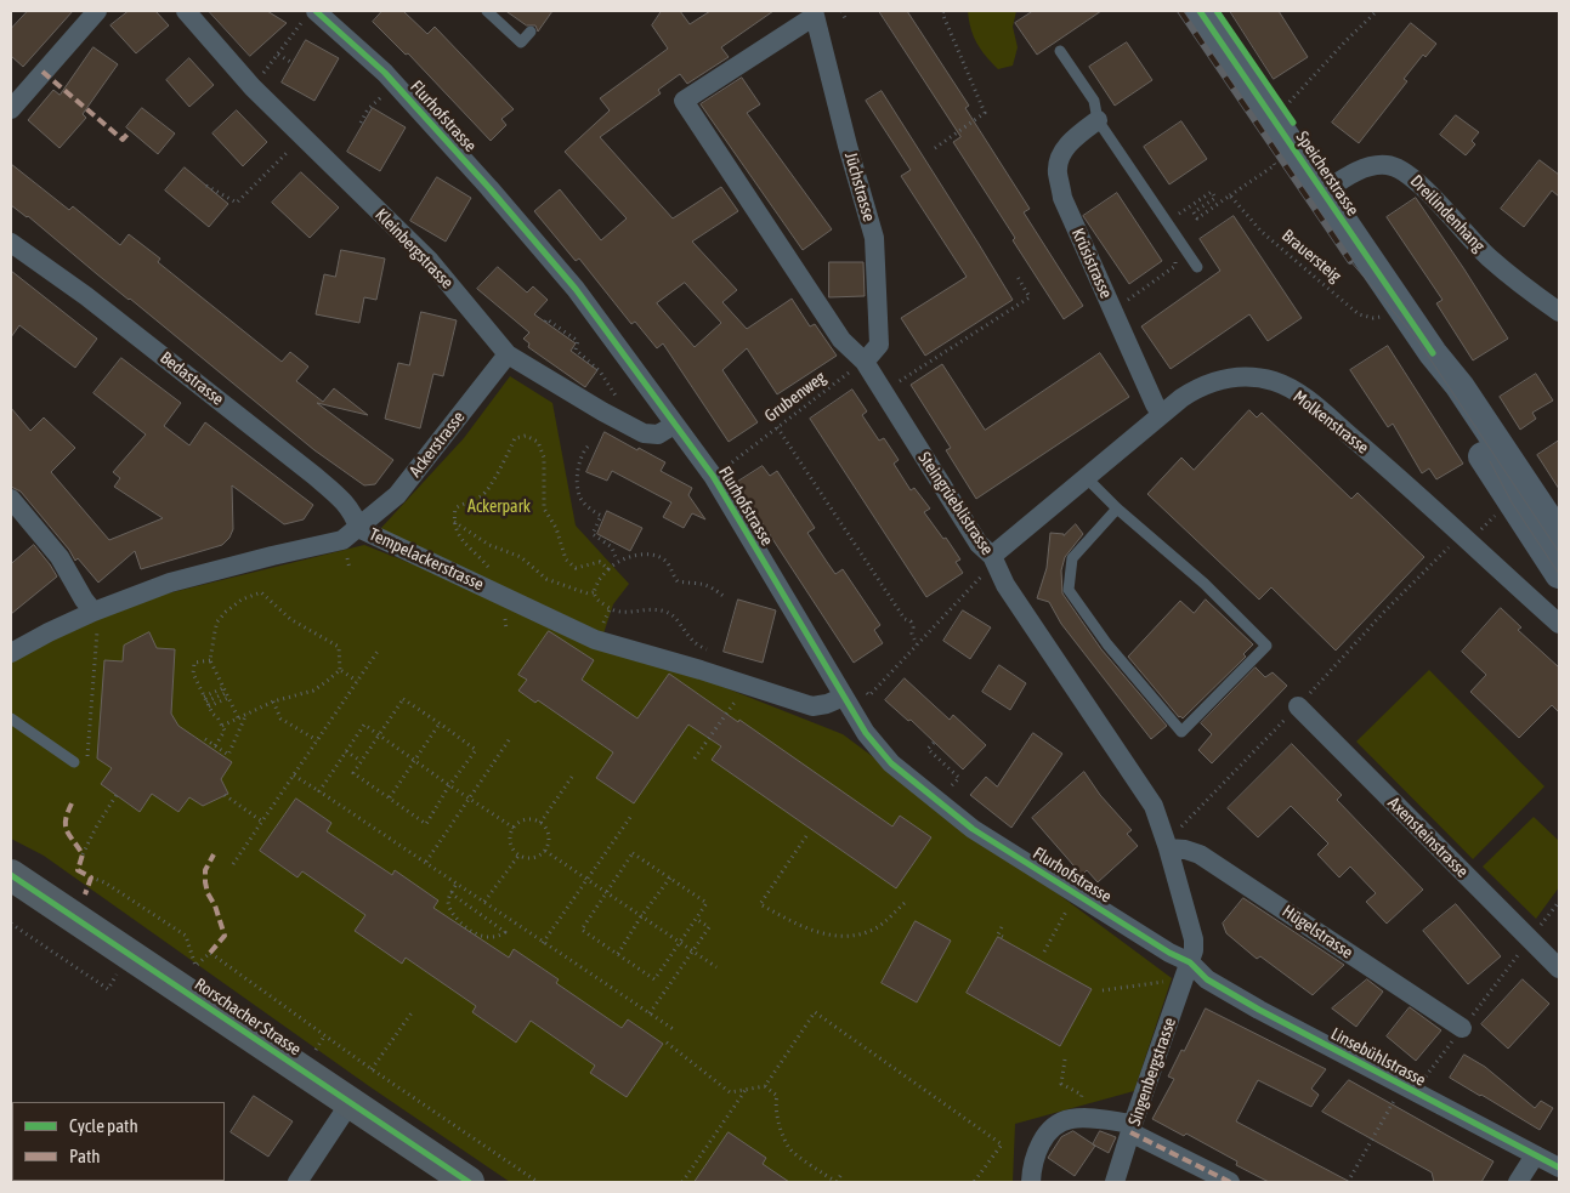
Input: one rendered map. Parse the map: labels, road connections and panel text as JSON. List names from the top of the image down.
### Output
{
  "streets": {
    "main road": ["Speicherstrasse", "Rorschacher Strasse"],
    "street": [
      "Flurhofstrasse",
      "Jüchstrasse",
      "Dreilindenhang",
      "Kleinbergstrasse",
      "Krüsistrasse",
      "Bedastrasse",
      "Molkenstrasse",
      "Ackerstrasse",
      "Steingrüeblistrasse",
      "Tempelackerstrasse",
      "Axensteinstrasse",
      "Hügelstrasse",
      "Linsebühlstrasse",
      "Singenbergstrasse"
    ],
    "path": ["Brauersteig", "Grubenweg"]
  },
  "crossings": [
    ["Flurhofstrasse", "Kleinbergstrasse"],
    ["Flurhofstrasse", "Steingrüeblistrasse"],
    ["Flurhofstrasse", "Tempelackerstrasse"],
    ["Flurhofstrasse", "Linsebühlstrasse"],
    ["Flurhofstrasse", "Singenbergstrasse"],
    ["Speicherstrasse", "Dreilindenhang"],
    ["Jüchstrasse", "Grubenweg"],
    ["Jüchstrasse", "Steingrüeblistrasse"],
    ["Kleinbergstrasse", "Ackerstrasse"],
    ["Krüsistrasse", "Molkenstrasse"],
    ["Bedastrasse", "Ackerstrasse"],
    ["Bedastrasse", "Tempelackerstrasse"],
    ["Grubenweg", "Steingrüeblistrasse"],
    ["Molkenstrasse", "Steingrüeblistrasse"],
    ["Ackerstrasse", "Tempelackerstrasse"],
    ["Steingrüeblistrasse", "Hügelstrasse"],
    ["Steingrüeblistrasse", "Linsebühlstrasse"],
    ["Steingrüeblistrasse", "Singenbergstrasse"],
    ["Linsebühlstrasse", "Singenbergstrasse"]
  ],
  "parks": ["Ackerpark"],
  "legend": ["Cycle path", "Path"]
}
